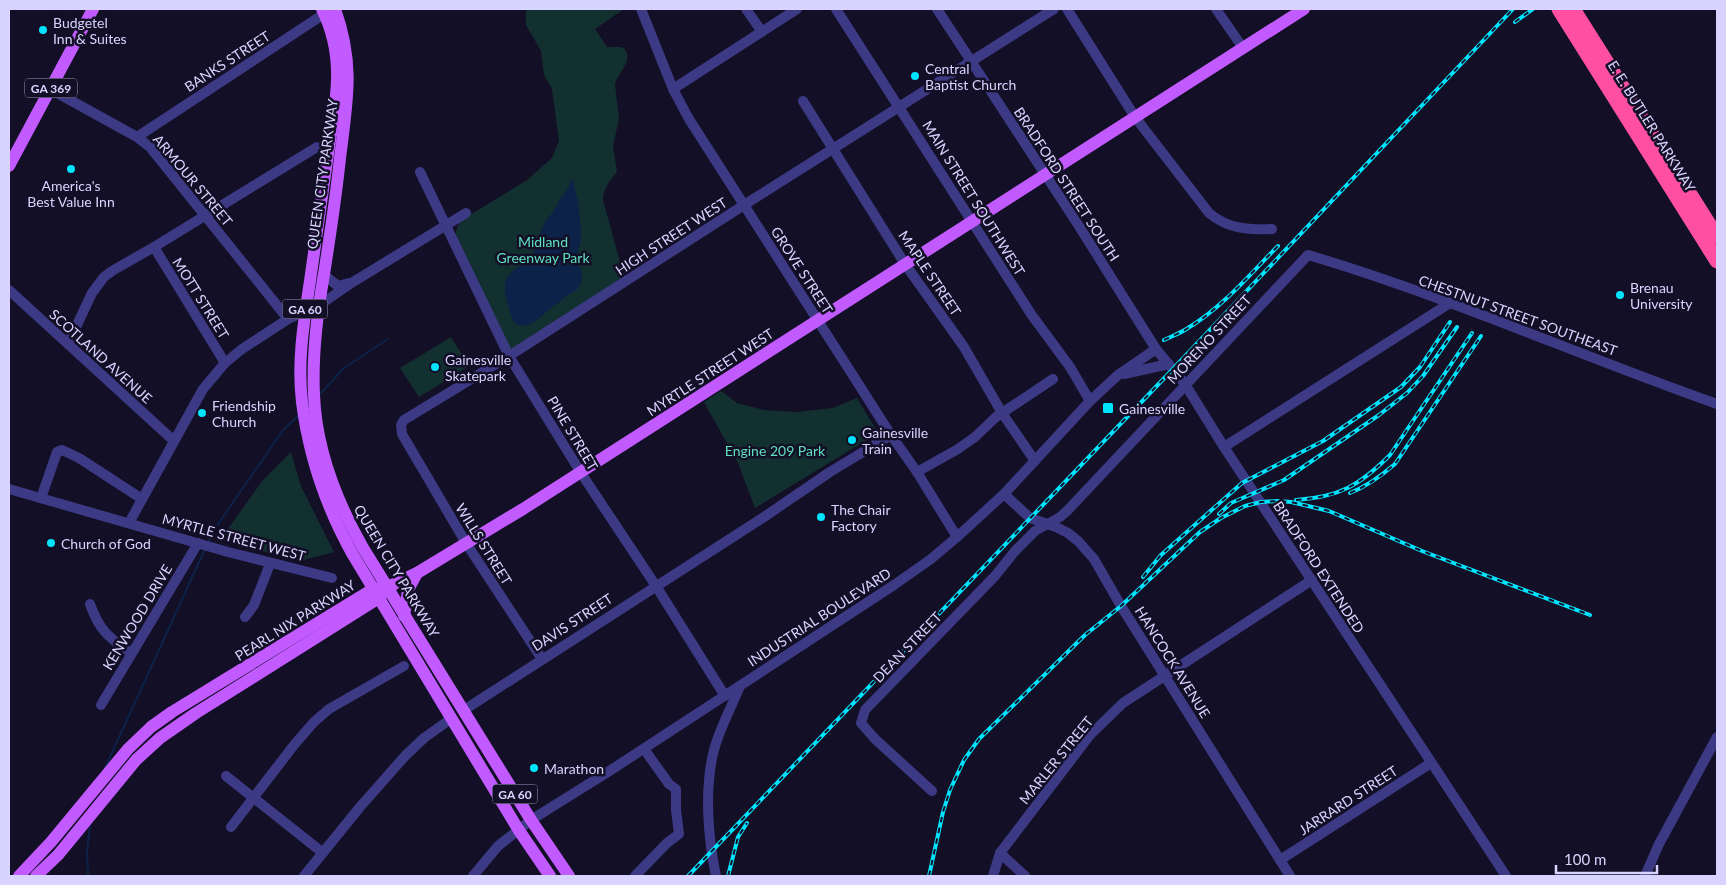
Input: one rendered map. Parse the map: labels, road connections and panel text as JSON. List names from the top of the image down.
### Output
{
  "streets": {
    "highway": ["E. E. BUTLER PARKWAY"],
    "main road": [
      "GA 369",
      "QUEEN CITY PARKWAY",
      "GA 60",
      "MYRTLE STREET WEST",
      "PEARL NIX PARKWAY",
      "DAVIS STREET"
    ],
    "street": [
      "BANKS STREET",
      "ARMOUR STREET",
      "BRADFORD STREET SOUTH",
      "MAIN STREET SOUTHWEST",
      "HIGH STREET WEST",
      "GROVE STREET",
      "MAPLE STREET",
      "MOTT STREET",
      "CHESTNUT STREET SOUTHEAST",
      "MORENO STREET",
      "SCOTLAND AVENUE",
      "PINE STREET",
      "WILLS STREET",
      "BRADFORD EXTENDED",
      "KENWOOD DRIVE",
      "INDUSTRIAL BOULEVARD",
      "DEAN STREET",
      "HANCOCK AVENUE",
      "MARLER STREET",
      "JARRARD STREET"
    ]
  },
  "crossings": [
    ["BANKS STREET", "QUEEN CITY PARKWAY"],
    ["BANKS STREET", "ARMOUR STREET"],
    ["GA 369", "ARMOUR STREET"],
    ["QUEEN CITY PARKWAY", "MYRTLE STREET WEST"],
    ["QUEEN CITY PARKWAY", "INDUSTRIAL BOULEVARD"],
    ["QUEEN CITY PARKWAY", "PEARL NIX PARKWAY"],
    ["QUEEN CITY PARKWAY", "DAVIS STREET"],
    ["BRADFORD STREET SOUTH", "HIGH STREET WEST"],
    ["BRADFORD STREET SOUTH", "MYRTLE STREET WEST"],
    ["BRADFORD STREET SOUTH", "BRADFORD EXTENDED"],
    ["MAIN STREET SOUTHWEST", "HIGH STREET WEST"],
    ["MAIN STREET SOUTHWEST", "MYRTLE STREET WEST"],
    ["MAIN STREET SOUTHWEST", "INDUSTRIAL BOULEVARD"],
    ["HIGH STREET WEST", "GROVE STREET"],
    ["HIGH STREET WEST", "MAPLE STREET"],
    ["HIGH STREET WEST", "PINE STREET"],
    ["HIGH STREET WEST", "WILLS STREET"],
    ["GROVE STREET", "MYRTLE STREET WEST"],
    ["GROVE STREET", "INDUSTRIAL BOULEVARD"],
    ["GROVE STREET", "DAVIS STREET"],
    ["MAPLE STREET", "MYRTLE STREET WEST"],
    ["MAPLE STREET", "INDUSTRIAL BOULEVARD"],
    ["CHESTNUT STREET SOUTHEAST", "MORENO STREET"],
    ["MORENO STREET", "BRADFORD EXTENDED"],
    ["MORENO STREET", "DEAN STREET"],
    ["MORENO STREET", "HANCOCK AVENUE"],
    ["MYRTLE STREET WEST", "PINE STREET"],
    ["MYRTLE STREET WEST", "WILLS STREET"],
    ["MYRTLE STREET WEST", "KENWOOD DRIVE"],
    ["MYRTLE STREET WEST", "PEARL NIX PARKWAY"],
    ["PINE STREET", "INDUSTRIAL BOULEVARD"],
    ["PINE STREET", "DAVIS STREET"],
    ["WILLS STREET", "DAVIS STREET"],
    ["BRADFORD EXTENDED", "INDUSTRIAL BOULEVARD"],
    ["BRADFORD EXTENDED", "MARLER STREET"],
    ["BRADFORD EXTENDED", "JARRARD STREET"],
    ["INDUSTRIAL BOULEVARD", "HANCOCK AVENUE"],
    ["DEAN STREET", "HANCOCK AVENUE"],
    ["HANCOCK AVENUE", "MARLER STREET"],
    ["HANCOCK AVENUE", "JARRARD STREET"]
  ],
  "parks": ["Midland Greenway Park", "Engine 209 Park"],
  "places": {
    "other": [
      "Budgetel Inn & Suites",
      "Central Baptist Church",
      "America's Best Value Inn",
      "Brenau University",
      "Gainesville Skatepark",
      "Friendship Church",
      "Gainesville Train",
      "The Chair Factory",
      "Church of God",
      "Marathon"
    ],
    "transit": ["Gainesville"]
  },
  "scale_bar": "100 m"
}
